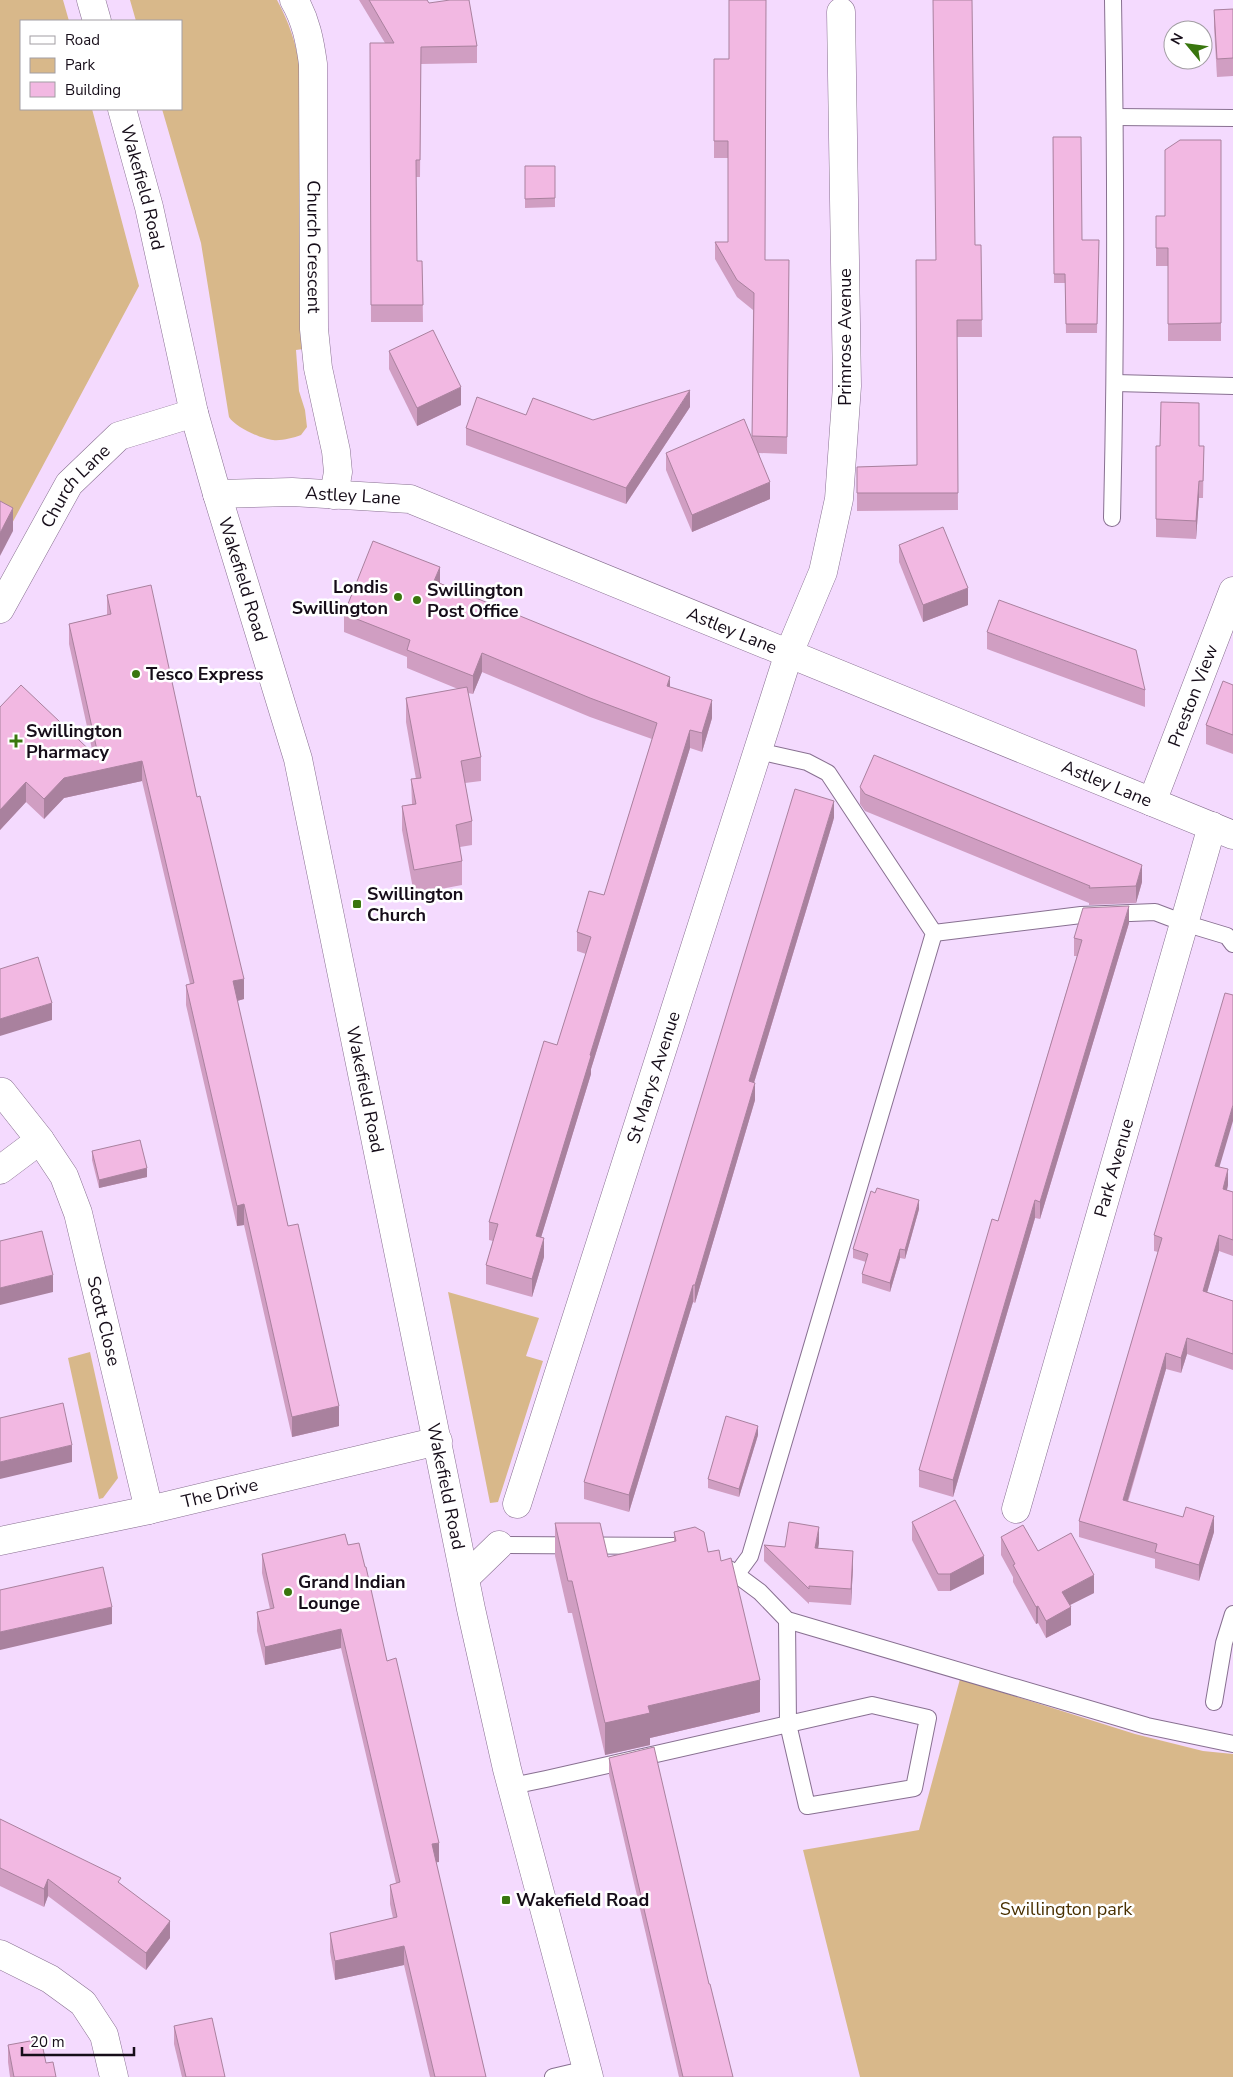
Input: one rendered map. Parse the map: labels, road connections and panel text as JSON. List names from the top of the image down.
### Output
{
  "streets": {
    "street": [
      "Wakefield Road",
      "Church Crescent",
      "Primrose Avenue",
      "Church Lane",
      "Astley Lane",
      "Preston View",
      "St Marys Avenue",
      "Park Avenue",
      "Scott Close",
      "The Drive"
    ]
  },
  "crossings": [
    ["Wakefield Road", "Church Lane"],
    ["Wakefield Road", "Astley Lane"],
    ["Wakefield Road", "The Drive"],
    ["Church Crescent", "Astley Lane"],
    ["Primrose Avenue", "Astley Lane"],
    ["Primrose Avenue", "St Marys Avenue"],
    ["Astley Lane", "Preston View"],
    ["Astley Lane", "St Marys Avenue"],
    ["Astley Lane", "Park Avenue"],
    ["Scott Close", "The Drive"]
  ],
  "parks": ["Swillington park"],
  "places": {
    "other": [
      "Londis Swillington",
      "Swillington Post Office",
      "Tesco Express",
      "Grand Indian Lounge"
    ],
    "health": ["Swillington Pharmacy"],
    "transit": ["Swillington Church", "Wakefield Road"]
  },
  "legend": ["Road", "Park", "Building"],
  "scale_bar": "20 m",
  "north": "top left"
}
